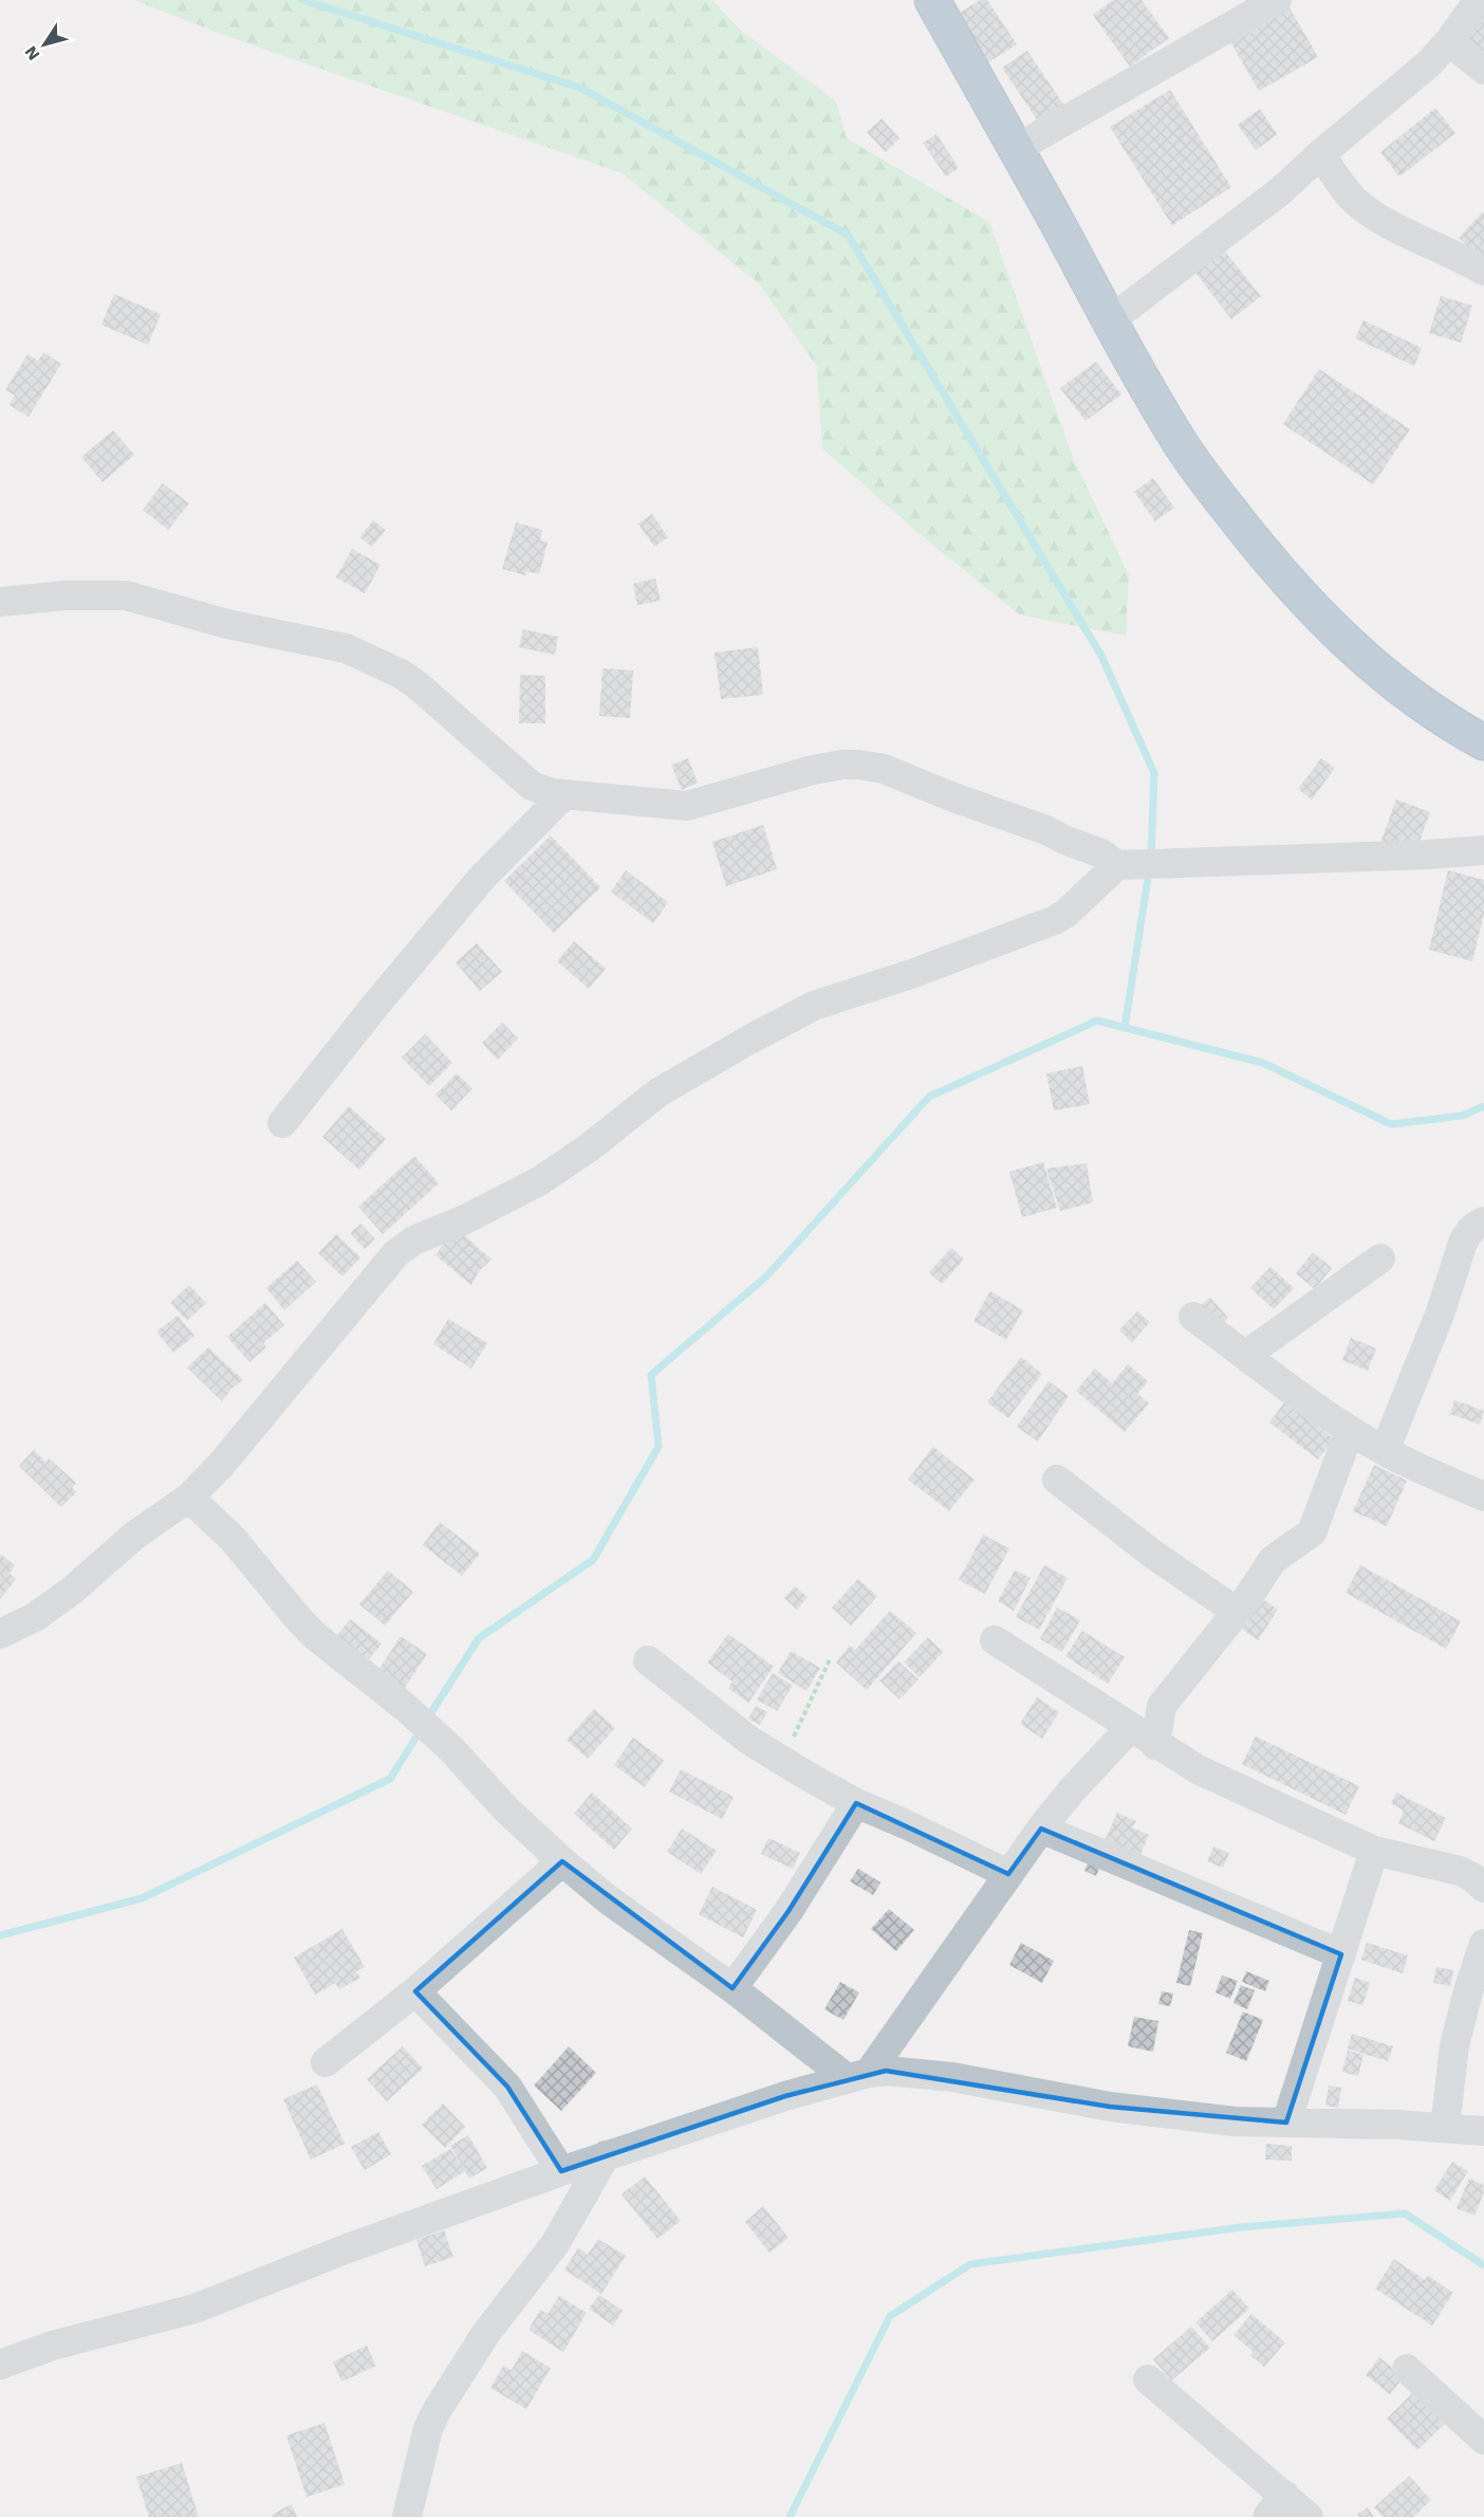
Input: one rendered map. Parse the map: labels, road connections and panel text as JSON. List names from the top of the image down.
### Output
{
  "north": "bottom left"
}
